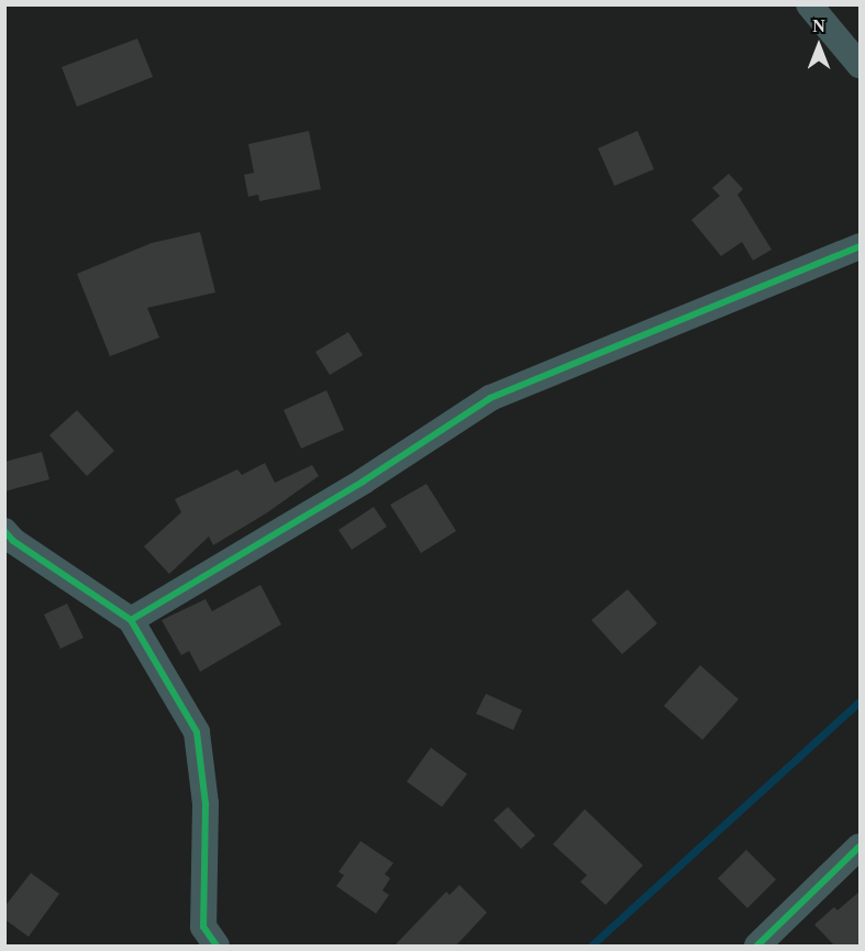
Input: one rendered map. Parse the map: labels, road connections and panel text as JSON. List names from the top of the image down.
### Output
{
  "north": "top"
}
